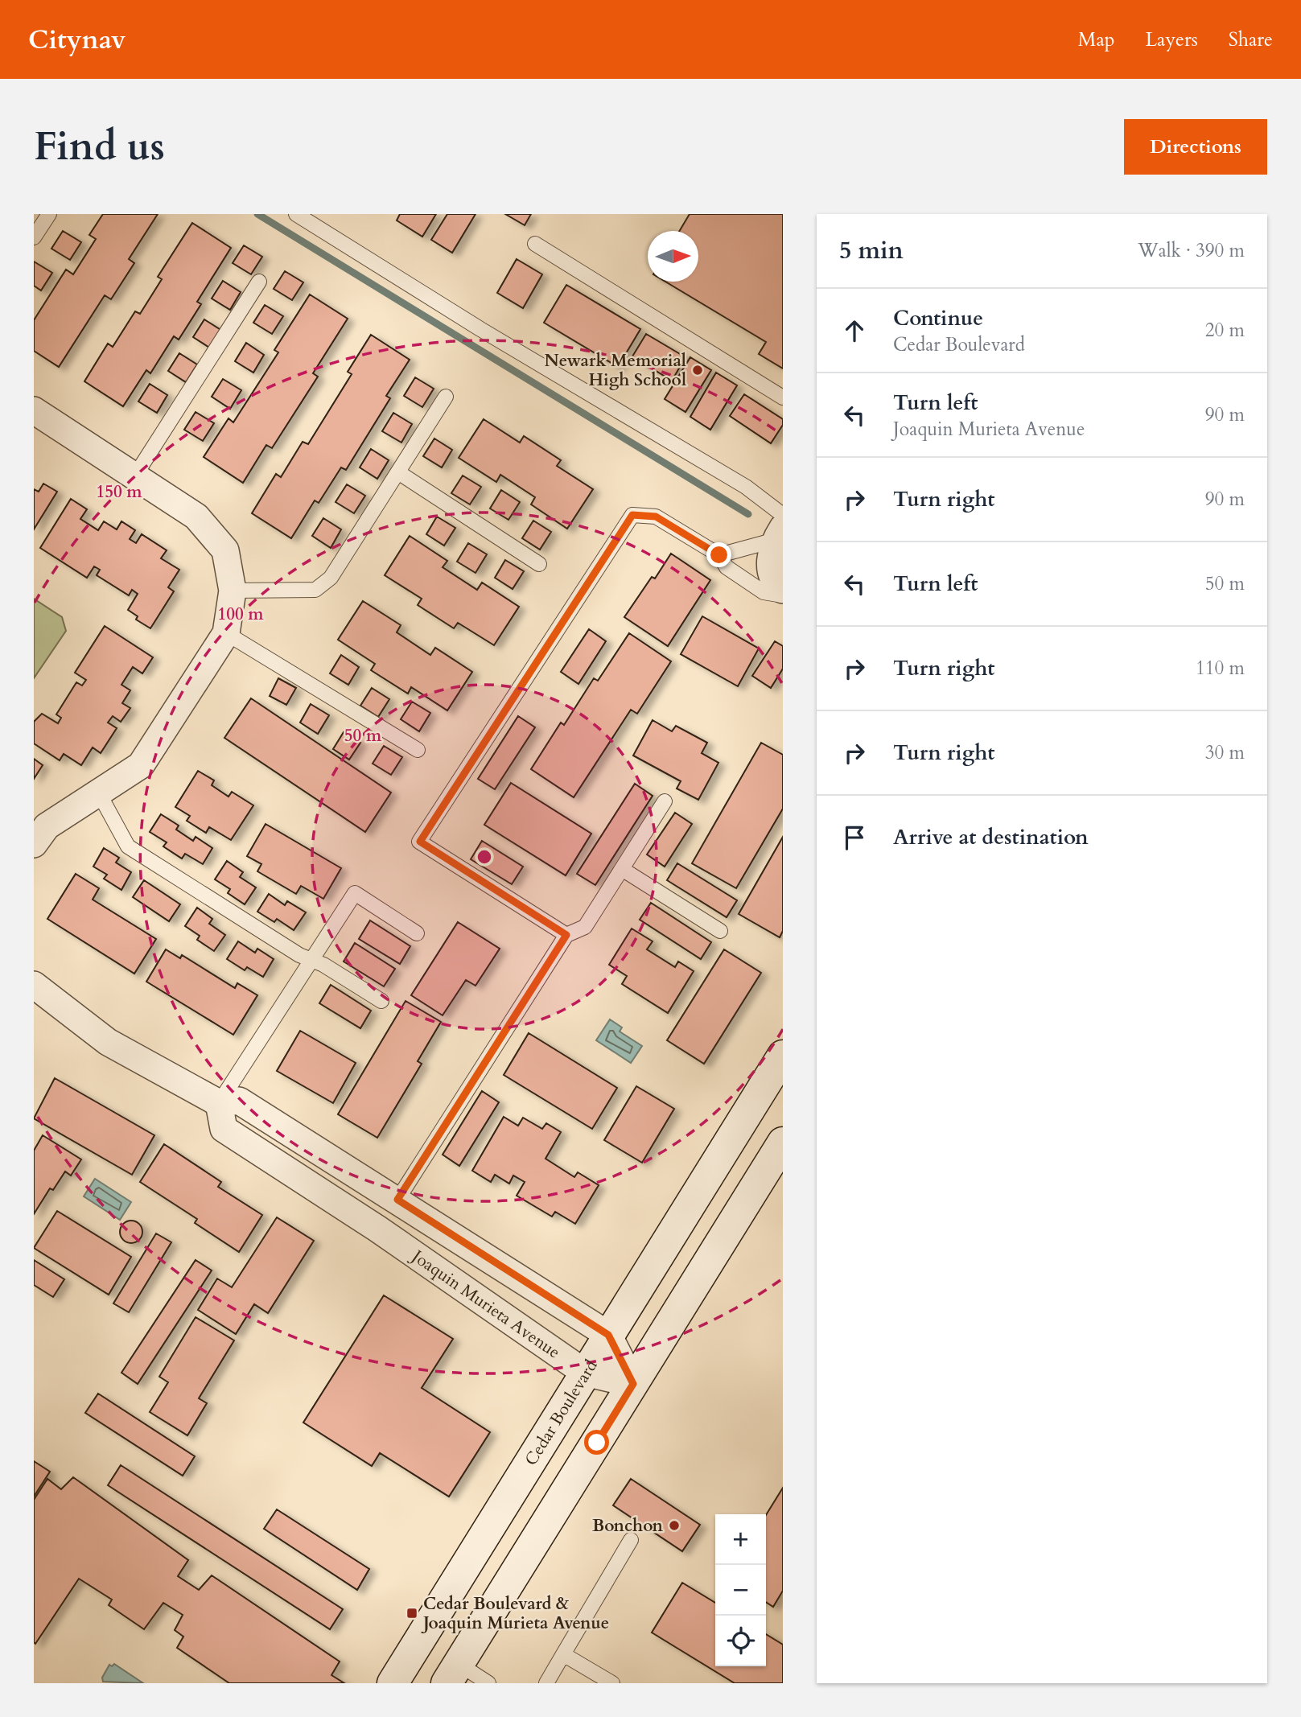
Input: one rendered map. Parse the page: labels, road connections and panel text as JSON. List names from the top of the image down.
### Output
{
  "streets": {
    "main road": ["Cedar Boulevard"],
    "street": ["Joaquin Murieta Avenue"]
  },
  "crossings": [
    ["Joaquin Murieta Avenue", "Cedar Boulevard"]
  ],
  "places": {
    "other": ["Newark Memorial High School", "Bonchon"],
    "transit": ["Cedar Boulevard & Joaquin Murieta Avenue"]
  },
  "north": "right",
  "page": {
    "header": "Citynav",
    "nav": ["Map", "Layers", "Share"],
    "buttons": "Directions",
    "title": "Find us",
    "heading": ["5 min", "Walk · 390 m"],
    "list": [
      ["Continue", "Cedar Boulevard", "20 m"],
      ["Turn left", "Joaquin Murieta Avenue", "90 m"],
      ["Turn right", "90 m"],
      ["Turn left", "50 m"],
      ["Turn right", "110 m"],
      ["Turn right", "30 m"],
      "Arrive at destination"
    ],
    "map_buttons": ["+", "−"]
  },
  "rings": ["150 m", "100 m", "50 m"]
}
